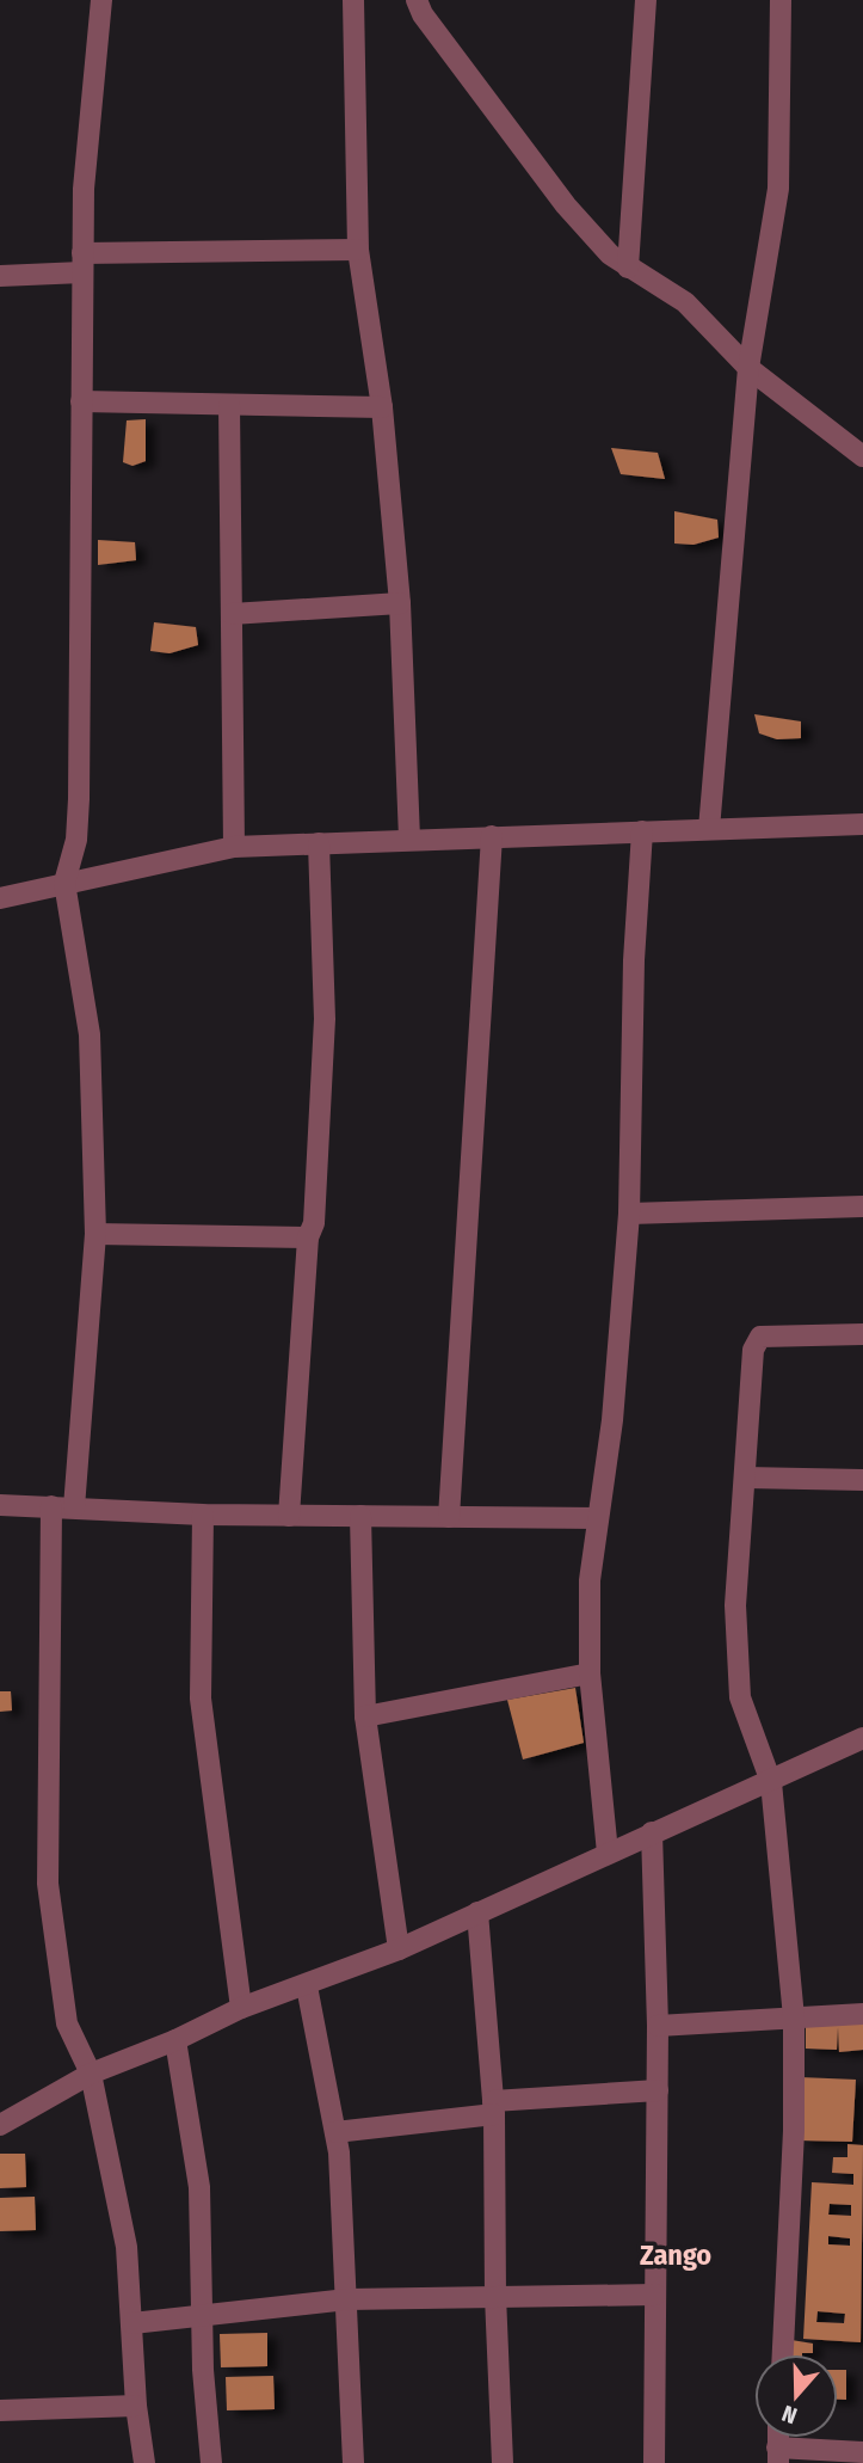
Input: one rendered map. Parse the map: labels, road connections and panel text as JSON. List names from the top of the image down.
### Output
{
  "districts": ["Zango"],
  "north": "bottom"
}
